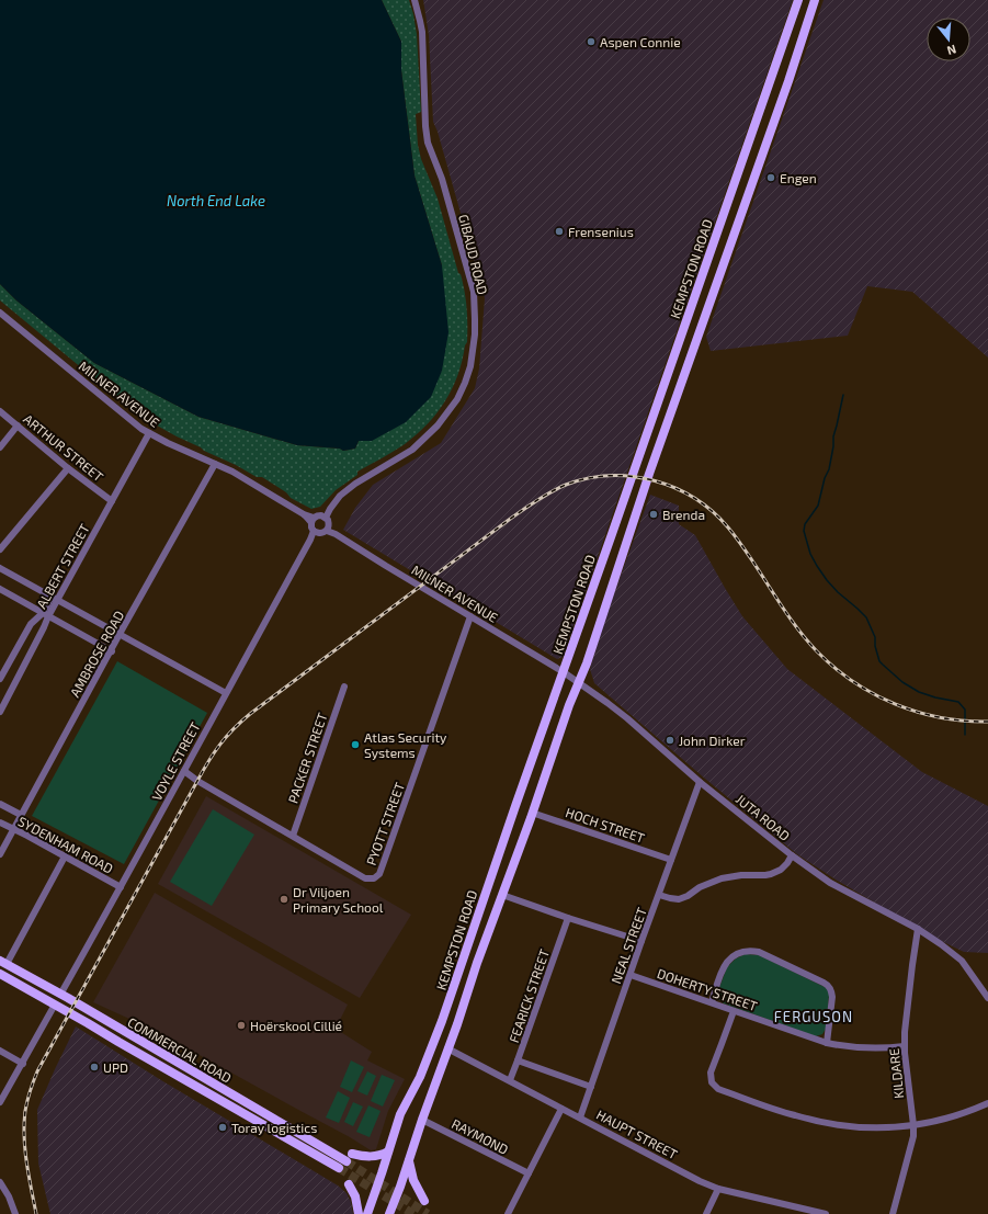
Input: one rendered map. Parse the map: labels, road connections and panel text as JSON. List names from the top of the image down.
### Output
{
  "streets": {
    "main road": ["KEMPSTON ROAD", "COMMERCIAL ROAD"],
    "street": [
      "GIBAUD ROAD",
      "MILNER AVENUE",
      "ARTHUR STREET",
      "ALBERT STREET",
      "AMBROSE ROAD",
      "PACKER STREET",
      "VOYLE STREET",
      "JUTA ROAD",
      "PYOTT STREET",
      "HOCH STREET",
      "SYDENHAM ROAD",
      "NEAL STREET",
      "DOHERTY STREET",
      "FEARICK STREET",
      "KILDARE",
      "HAUPT STREET",
      "RAYMOND"
    ]
  },
  "crossings": [
    ["GIBAUD ROAD", "MILNER AVENUE"],
    ["GIBAUD ROAD", "VOYLE STREET"],
    ["KEMPSTON ROAD", "MILNER AVENUE"],
    ["KEMPSTON ROAD", "JUTA ROAD"],
    ["KEMPSTON ROAD", "HOCH STREET"],
    ["KEMPSTON ROAD", "HAUPT STREET"],
    ["KEMPSTON ROAD", "RAYMOND"],
    ["MILNER AVENUE", "ALBERT STREET"],
    ["MILNER AVENUE", "AMBROSE ROAD"],
    ["MILNER AVENUE", "VOYLE STREET"],
    ["MILNER AVENUE", "JUTA ROAD"],
    ["MILNER AVENUE", "PYOTT STREET"],
    ["ARTHUR STREET", "ALBERT STREET"],
    ["AMBROSE ROAD", "SYDENHAM ROAD"],
    ["PACKER STREET", "PYOTT STREET"],
    ["VOYLE STREET", "PYOTT STREET"],
    ["VOYLE STREET", "SYDENHAM ROAD"],
    ["VOYLE STREET", "COMMERCIAL ROAD"],
    ["JUTA ROAD", "NEAL STREET"],
    ["JUTA ROAD", "KILDARE"],
    ["HOCH STREET", "NEAL STREET"],
    ["NEAL STREET", "DOHERTY STREET"],
    ["NEAL STREET", "HAUPT STREET"],
    ["DOHERTY STREET", "KILDARE"],
    ["FEARICK STREET", "HAUPT STREET"]
  ],
  "districts": ["FERGUSON"],
  "water": ["North End Lake"],
  "places": [
    "Aspen Connie",
    "Engen",
    "Frensenius",
    "Brenda",
    "John Dirker",
    "Atlas Security Systems",
    "Dr Viljoen Primary School",
    "Hoërskool Cillié",
    "UPD",
    "Toray logistics"
  ],
  "north": "bottom"
}
